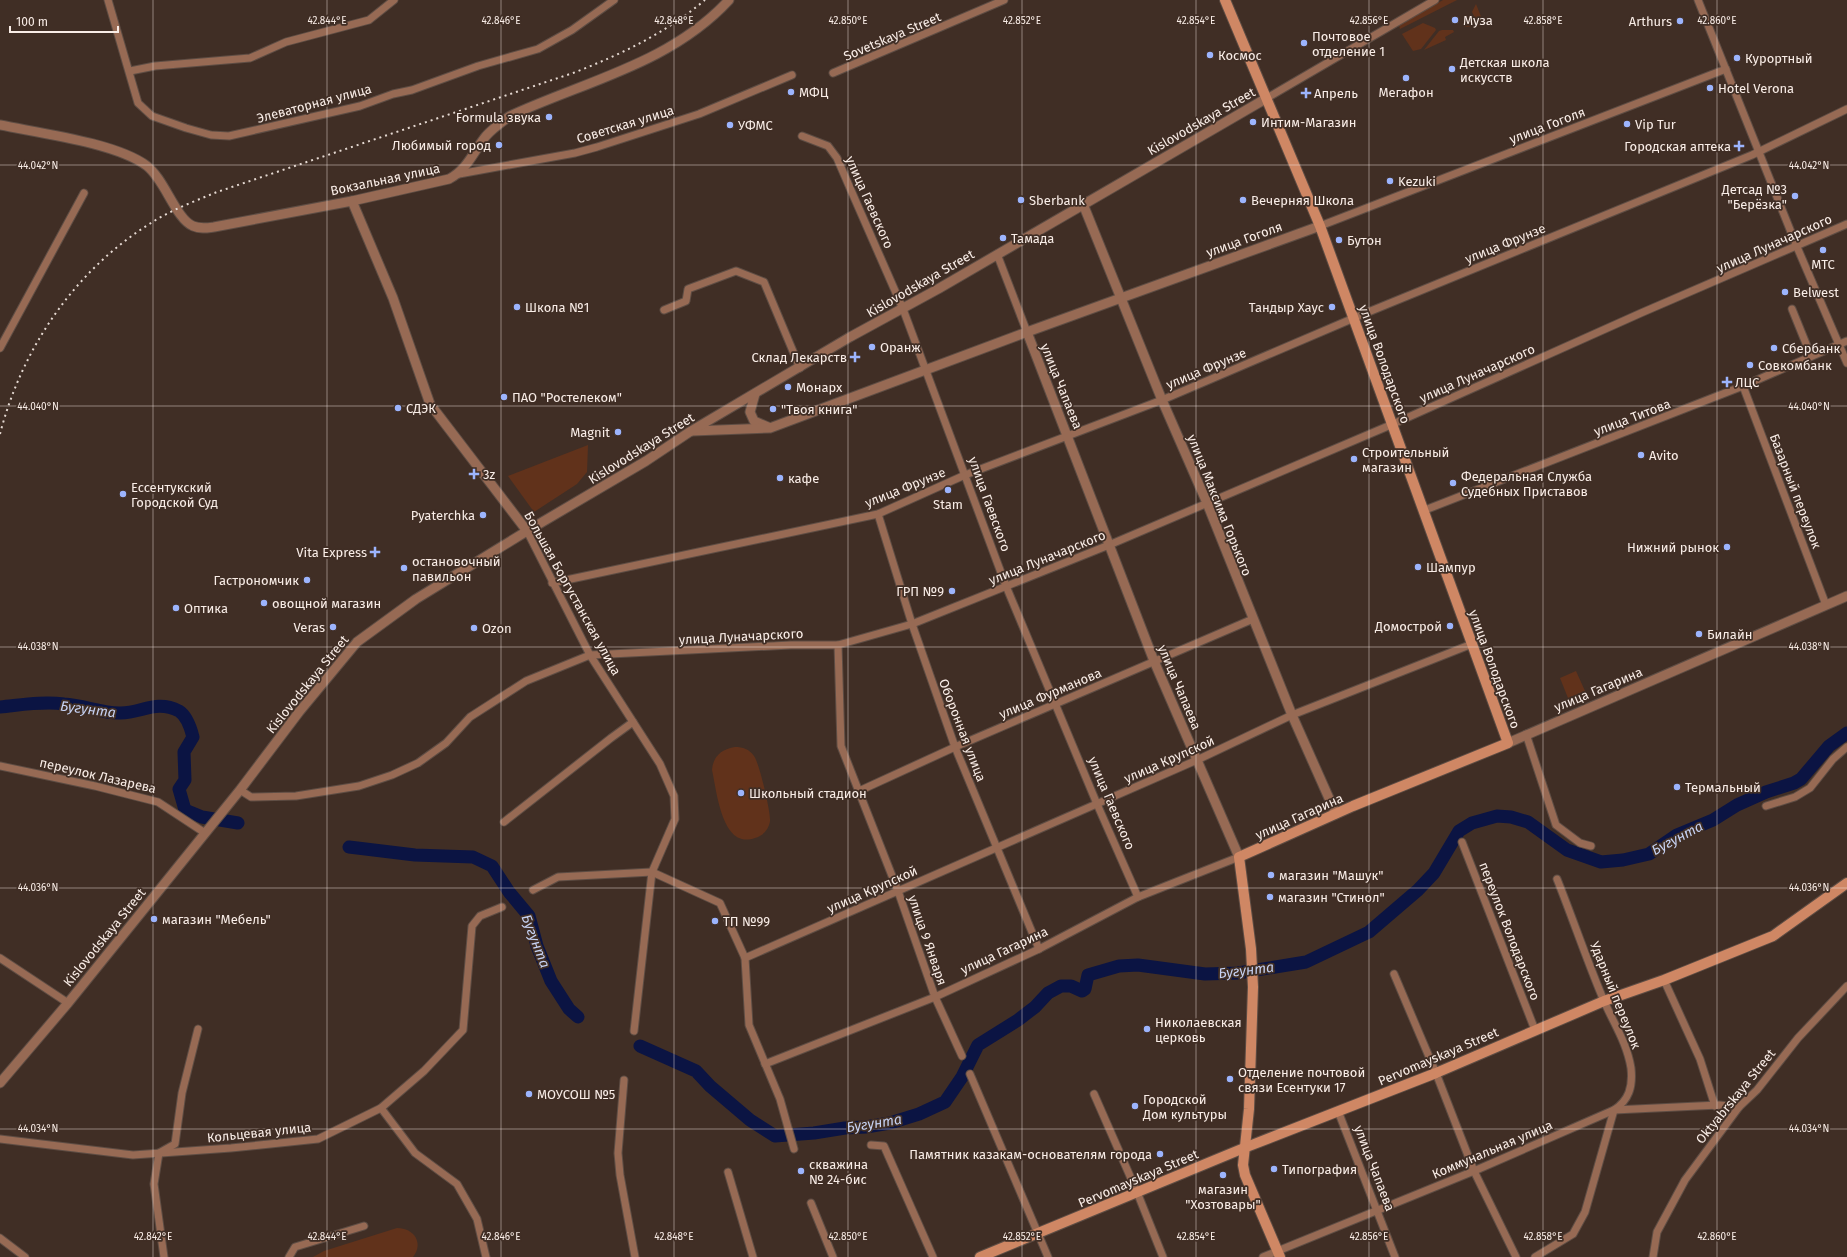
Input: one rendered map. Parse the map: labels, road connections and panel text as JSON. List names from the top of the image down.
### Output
{
  "streets": {
    "main road": [
      "улица Володарского",
      "улица Чапаева",
      "улица Гагарина",
      "Pervomayskaya Street"
    ],
    "street": [
      "Sovetskaya Street",
      "Элеваторная улица",
      "Kislovodskaya Street",
      "Советская улица",
      "улица Гоголя",
      "Вокзальная улица",
      "улица Гаевского",
      "улица Фрунзе",
      "улица Луначарского",
      "улица Титова",
      "Базарный переулок",
      "улица Максима Горького",
      "Большая Боргустанская улица",
      "улица Фурманова",
      "Оборонная улица",
      "улица Крупской",
      "переулок Лазарева",
      "переулок Володарского",
      "улица 9 Января",
      "Ударный переулок",
      "Oktyabrskaya Street",
      "Кольцевая улица",
      "Коммунальная улица"
    ]
  },
  "crossings": [
    ["Kislovodskaya Street", "улица Гоголя"],
    ["Kislovodskaya Street", "улица Гаевского"],
    ["Kislovodskaya Street", "улица Луначарского"],
    ["Kislovodskaya Street", "улица Володарского"],
    ["Kislovodskaya Street", "улица Чапаева"],
    ["Kislovodskaya Street", "улица Максима Горького"],
    ["Kislovodskaya Street", "Большая Боргустанская улица"],
    ["Kislovodskaya Street", "переулок Лазарева"],
    ["Советская улица", "Вокзальная улица"],
    ["улица Гоголя", "улица Гаевского"],
    ["улица Гоголя", "улица Володарского"],
    ["улица Гоголя", "улица Чапаева"],
    ["улица Гоголя", "улица Максима Горького"],
    ["Вокзальная улица", "Большая Боргустанская улица"],
    ["улица Гаевского", "улица Фрунзе"],
    ["улица Гаевского", "улица Луначарского"],
    ["улица Гаевского", "улица Гагарина"],
    ["улица Гаевского", "улица Фурманова"],
    ["улица Гаевского", "улица Крупской"],
    ["улица Фрунзе", "улица Володарского"],
    ["улица Фрунзе", "улица Чапаева"],
    ["улица Фрунзе", "улица Максима Горького"],
    ["улица Фрунзе", "Большая Боргустанская улица"],
    ["улица Фрунзе", "Оборонная улица"],
    ["улица Луначарского", "улица Володарского"],
    ["улица Луначарского", "улица Чапаева"],
    ["улица Луначарского", "улица Максима Горького"],
    ["улица Луначарского", "Большая Боргустанская улица"],
    ["улица Луначарского", "Оборонная улица"],
    ["улица Луначарского", "улица 9 Января"],
    ["улица Володарского", "улица Титова"],
    ["улица Володарского", "улица Гагарина"],
    ["улица Володарского", "улица Крупской"],
    ["улица Чапаева", "улица Гагарина"],
    ["улица Чапаева", "улица Фурманова"],
    ["улица Чапаева", "улица Крупской"],
    ["улица Чапаева", "Pervomayskaya Street"],
    ["улица Чапаева", "Коммунальная улица"],
    ["улица Титова", "Базарный переулок"],
    ["Базарный переулок", "улица Гагарина"],
    ["улица Максима Горького", "улица Гагарина"],
    ["улица Максима Горького", "улица Фурманова"],
    ["улица Максима Горького", "улица Крупской"],
    ["улица Гагарина", "Оборонная улица"],
    ["улица Гагарина", "улица 9 Января"],
    ["улица Фурманова", "Оборонная улица"],
    ["улица Фурманова", "улица 9 Января"],
    ["Оборонная улица", "улица Крупской"],
    ["улица Крупской", "улица 9 Января"],
    ["переулок Володарского", "Pervomayskaya Street"],
    ["Ударный переулок", "Pervomayskaya Street"],
    ["Ударный переулок", "Коммунальная улица"],
    ["Oktyabrskaya Street", "Коммунальная улица"]
  ],
  "water": ["Бугунта"],
  "places": {
    "other": [
      "Муза",
      "Arthurs",
      "Почтовое отделение 1",
      "Космос",
      "Курортный",
      "Детская школа искусств",
      "Мегафон",
      "Hotel Verona",
      "МФЦ",
      "Formula звука",
      "Интим-Магазин",
      "Vip Tur",
      "УФМС",
      "Любимый город",
      "Kezuki",
      "Детсад №3 \"Берёзка\"",
      "Sberbank",
      "Вечерняя Школа",
      "Тамада",
      "Бутон",
      "МТС",
      "Belwest",
      "Школа №1",
      "Тандыр Хаус",
      "Оранж",
      "Сбербанк",
      "Совкомбанк",
      "Монарх",
      "ПАО \"Ростелеком\"",
      "СДЭК",
      "\"Твоя книга\"",
      "Magnit",
      "Avito",
      "Строительный магазин",
      "кафе",
      "Федеральная Служба Судебных Приставов",
      "Stam",
      "Ессентукский Городской Суд",
      "Pyaterchka",
      "Нижний рынок",
      "Шампур",
      "остановочный павильон",
      "Гастрономчик",
      "ГРП №9",
      "овощной магазин",
      "Оптика",
      "Домострой",
      "Veras",
      "Ozon",
      "Билайн",
      "Термальный",
      "Школьный стадион",
      "магазин \"Машук\"",
      "магазин \"Стинол\"",
      "магазин \"Мебель\"",
      "ТП №99",
      "Николаевская церковь",
      "Отделение почтовой связи Есентуки 17",
      "МОУСОШ №5",
      "Городской Дом культуры",
      "Памятник казакам-основателям города",
      "Типография",
      "скважина № 24-бис",
      "магазин \"Хозтовары\""
    ],
    "health": [
      "Апрель",
      "Городская аптека",
      "Склад Лекарств",
      "ЛЦС",
      "3z",
      "Vita Express"
    ]
  },
  "scale_bar": "100 m",
  "coordinates": [
    "42.844°E",
    "42.846°E",
    "42.848°E",
    "42.850°E",
    "42.852°E",
    "42.854°E",
    "42.856°E",
    "42.858°E",
    "42.860°E",
    "44.042°N",
    "44.040°N",
    "44.038°N",
    "44.036°N",
    "44.034°N",
    "42.842°E"
  ]
}
